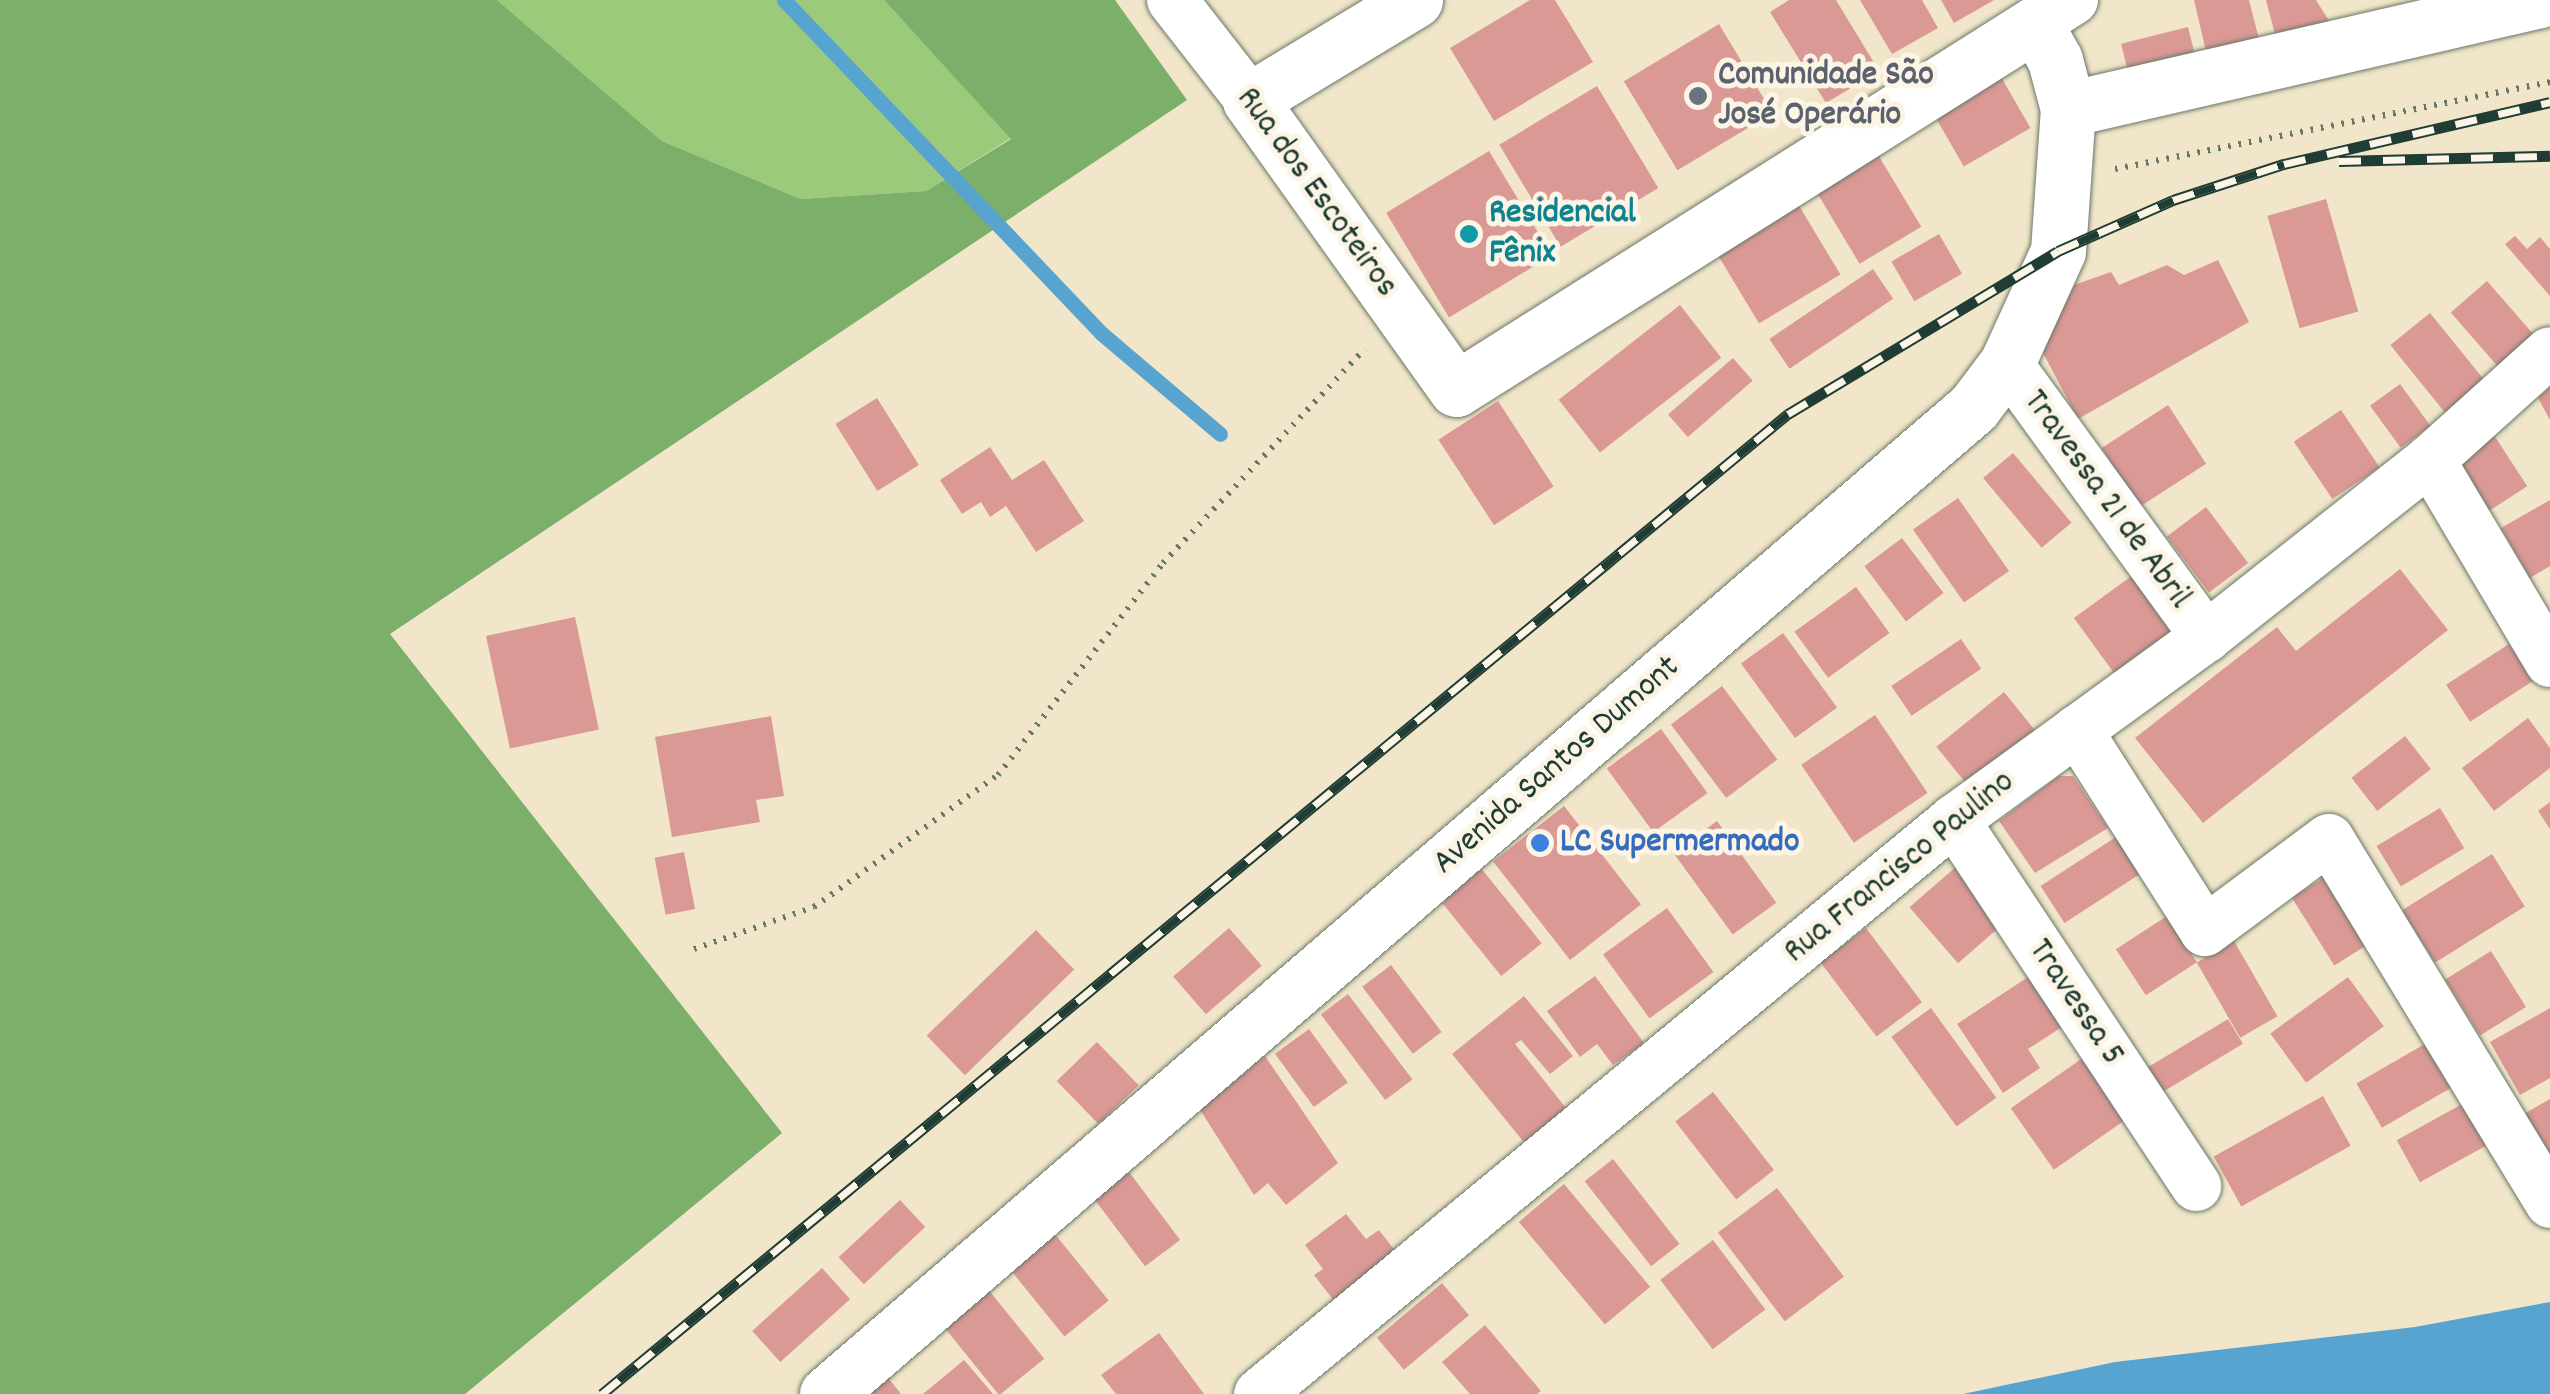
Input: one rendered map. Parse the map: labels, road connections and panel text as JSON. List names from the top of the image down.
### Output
{
  "streets": {
    "street": [
      "Rua dos Escoteiros",
      "Travessa 21 de Abril",
      "Avenida Santos Dumont",
      "Rua Francisco Paulino",
      "Travessa 5"
    ]
  },
  "crossings": [
    ["Rua dos Escoteiros", "Avenida Santos Dumont"],
    ["Travessa 21 de Abril", "Avenida Santos Dumont"],
    ["Travessa 21 de Abril", "Rua Francisco Paulino"],
    ["Rua Francisco Paulino", "Travessa 5"]
  ],
  "places": ["Comunidade São José Operário", "Residencial Fênix", "LC Supermermado"]
}
